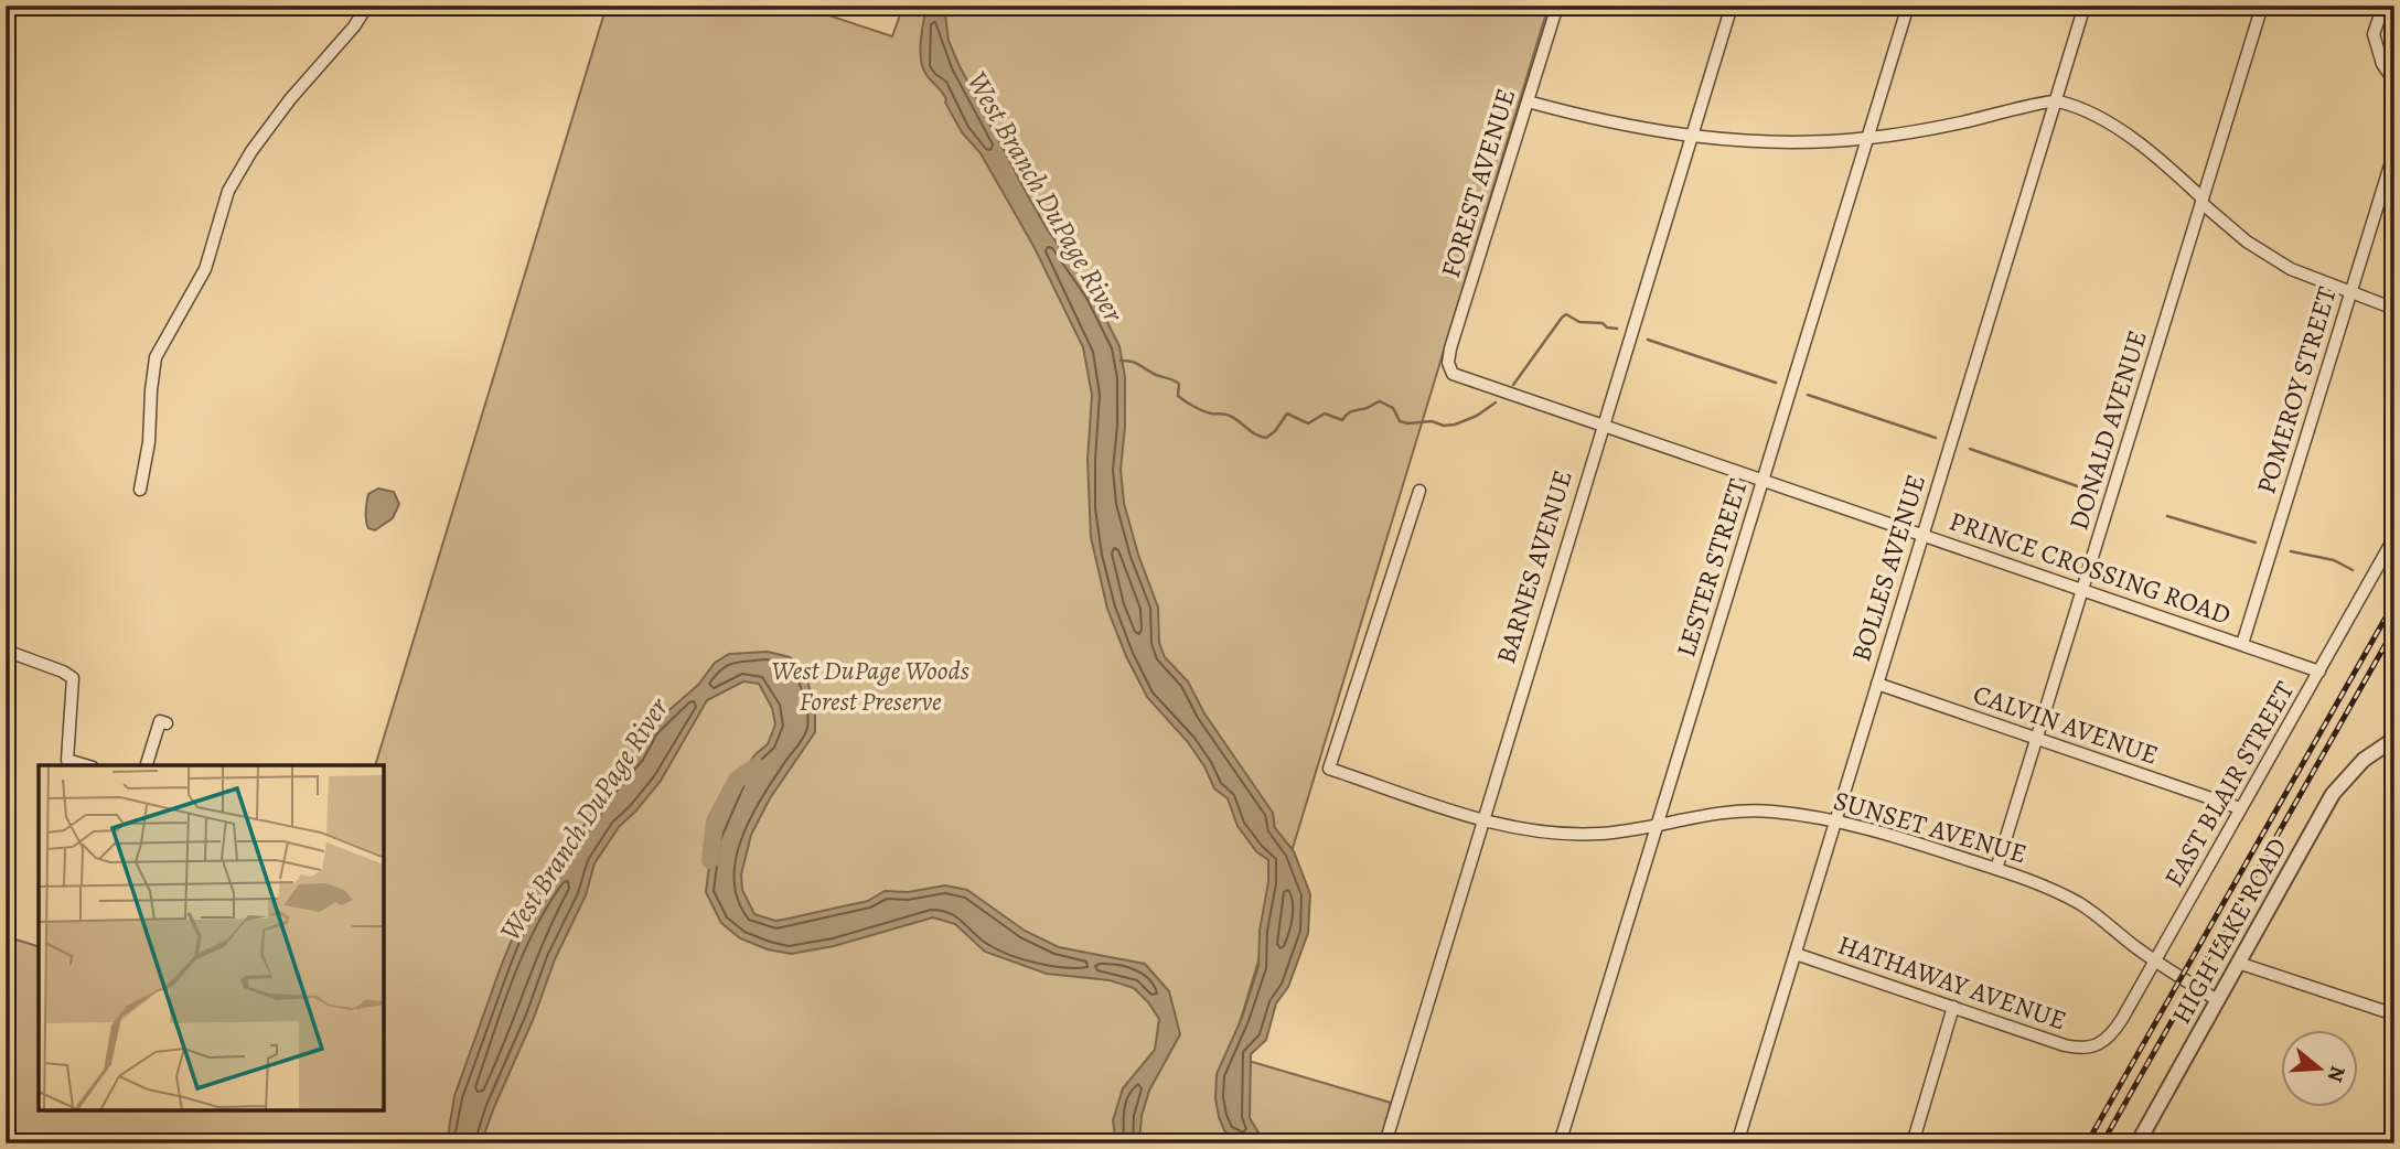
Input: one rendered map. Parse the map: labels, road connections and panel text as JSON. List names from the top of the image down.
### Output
{
  "streets": {
    "street": [
      "FOREST AVENUE",
      "POMEROY STREET",
      "DONALD AVENUE",
      "BARNES AVENUE",
      "LESTER STREET",
      "BOLLES AVENUE",
      "PRINCE CROSSING ROAD",
      "CALVIN AVENUE",
      "EAST BLAIR STREET",
      "SUNSET AVENUE",
      "HIGH LAKE ROAD",
      "HATHAWAY AVENUE"
    ]
  },
  "crossings": [
    ["FOREST AVENUE", "PRINCE CROSSING ROAD"],
    ["POMEROY STREET", "PRINCE CROSSING ROAD"],
    ["DONALD AVENUE", "PRINCE CROSSING ROAD"],
    ["DONALD AVENUE", "CALVIN AVENUE"],
    ["DONALD AVENUE", "SUNSET AVENUE"],
    ["BARNES AVENUE", "PRINCE CROSSING ROAD"],
    ["BARNES AVENUE", "SUNSET AVENUE"],
    ["LESTER STREET", "PRINCE CROSSING ROAD"],
    ["LESTER STREET", "SUNSET AVENUE"],
    ["BOLLES AVENUE", "PRINCE CROSSING ROAD"],
    ["BOLLES AVENUE", "CALVIN AVENUE"],
    ["BOLLES AVENUE", "SUNSET AVENUE"],
    ["BOLLES AVENUE", "HATHAWAY AVENUE"],
    ["PRINCE CROSSING ROAD", "EAST BLAIR STREET"],
    ["CALVIN AVENUE", "EAST BLAIR STREET"],
    ["EAST BLAIR STREET", "SUNSET AVENUE"],
    ["EAST BLAIR STREET", "HATHAWAY AVENUE"],
    ["SUNSET AVENUE", "HIGH LAKE ROAD"]
  ],
  "water": ["West Branch DuPage River"],
  "parks": ["West DuPage Woods Forest Preserve"],
  "north": "right"
}
